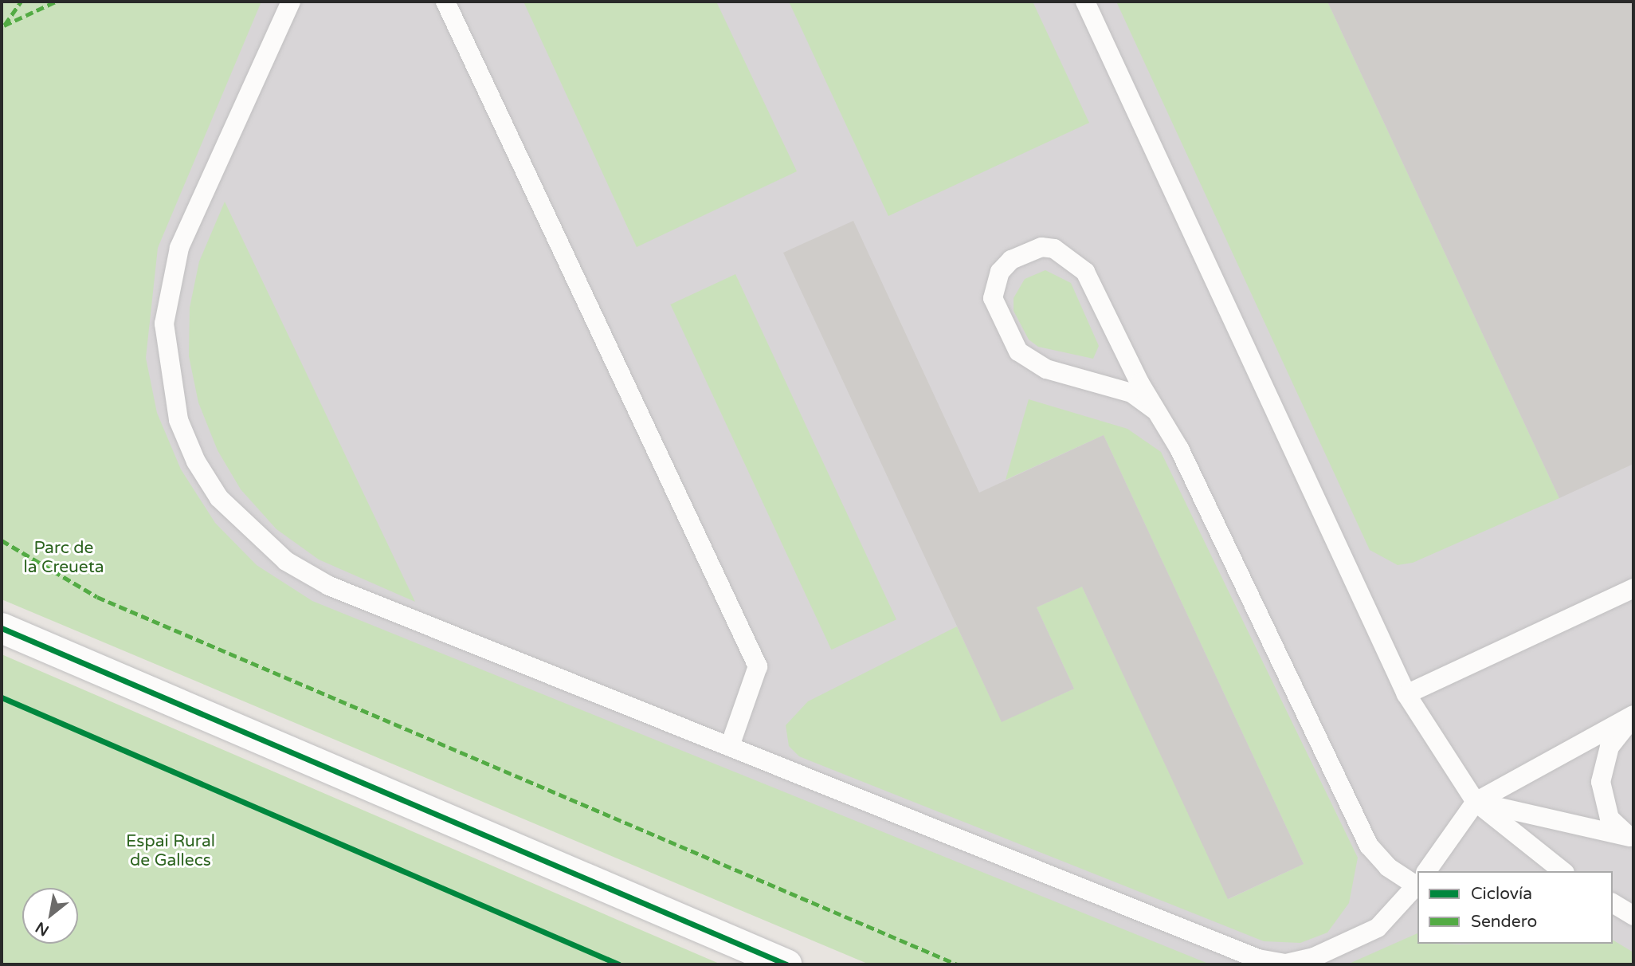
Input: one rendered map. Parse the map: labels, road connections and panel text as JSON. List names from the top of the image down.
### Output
{
  "parks": ["Parc de la Creueta", "Espai Rural de Gallecs"],
  "legend": ["Ciclovía", "Sendero"],
  "north": "bottom left"
}
